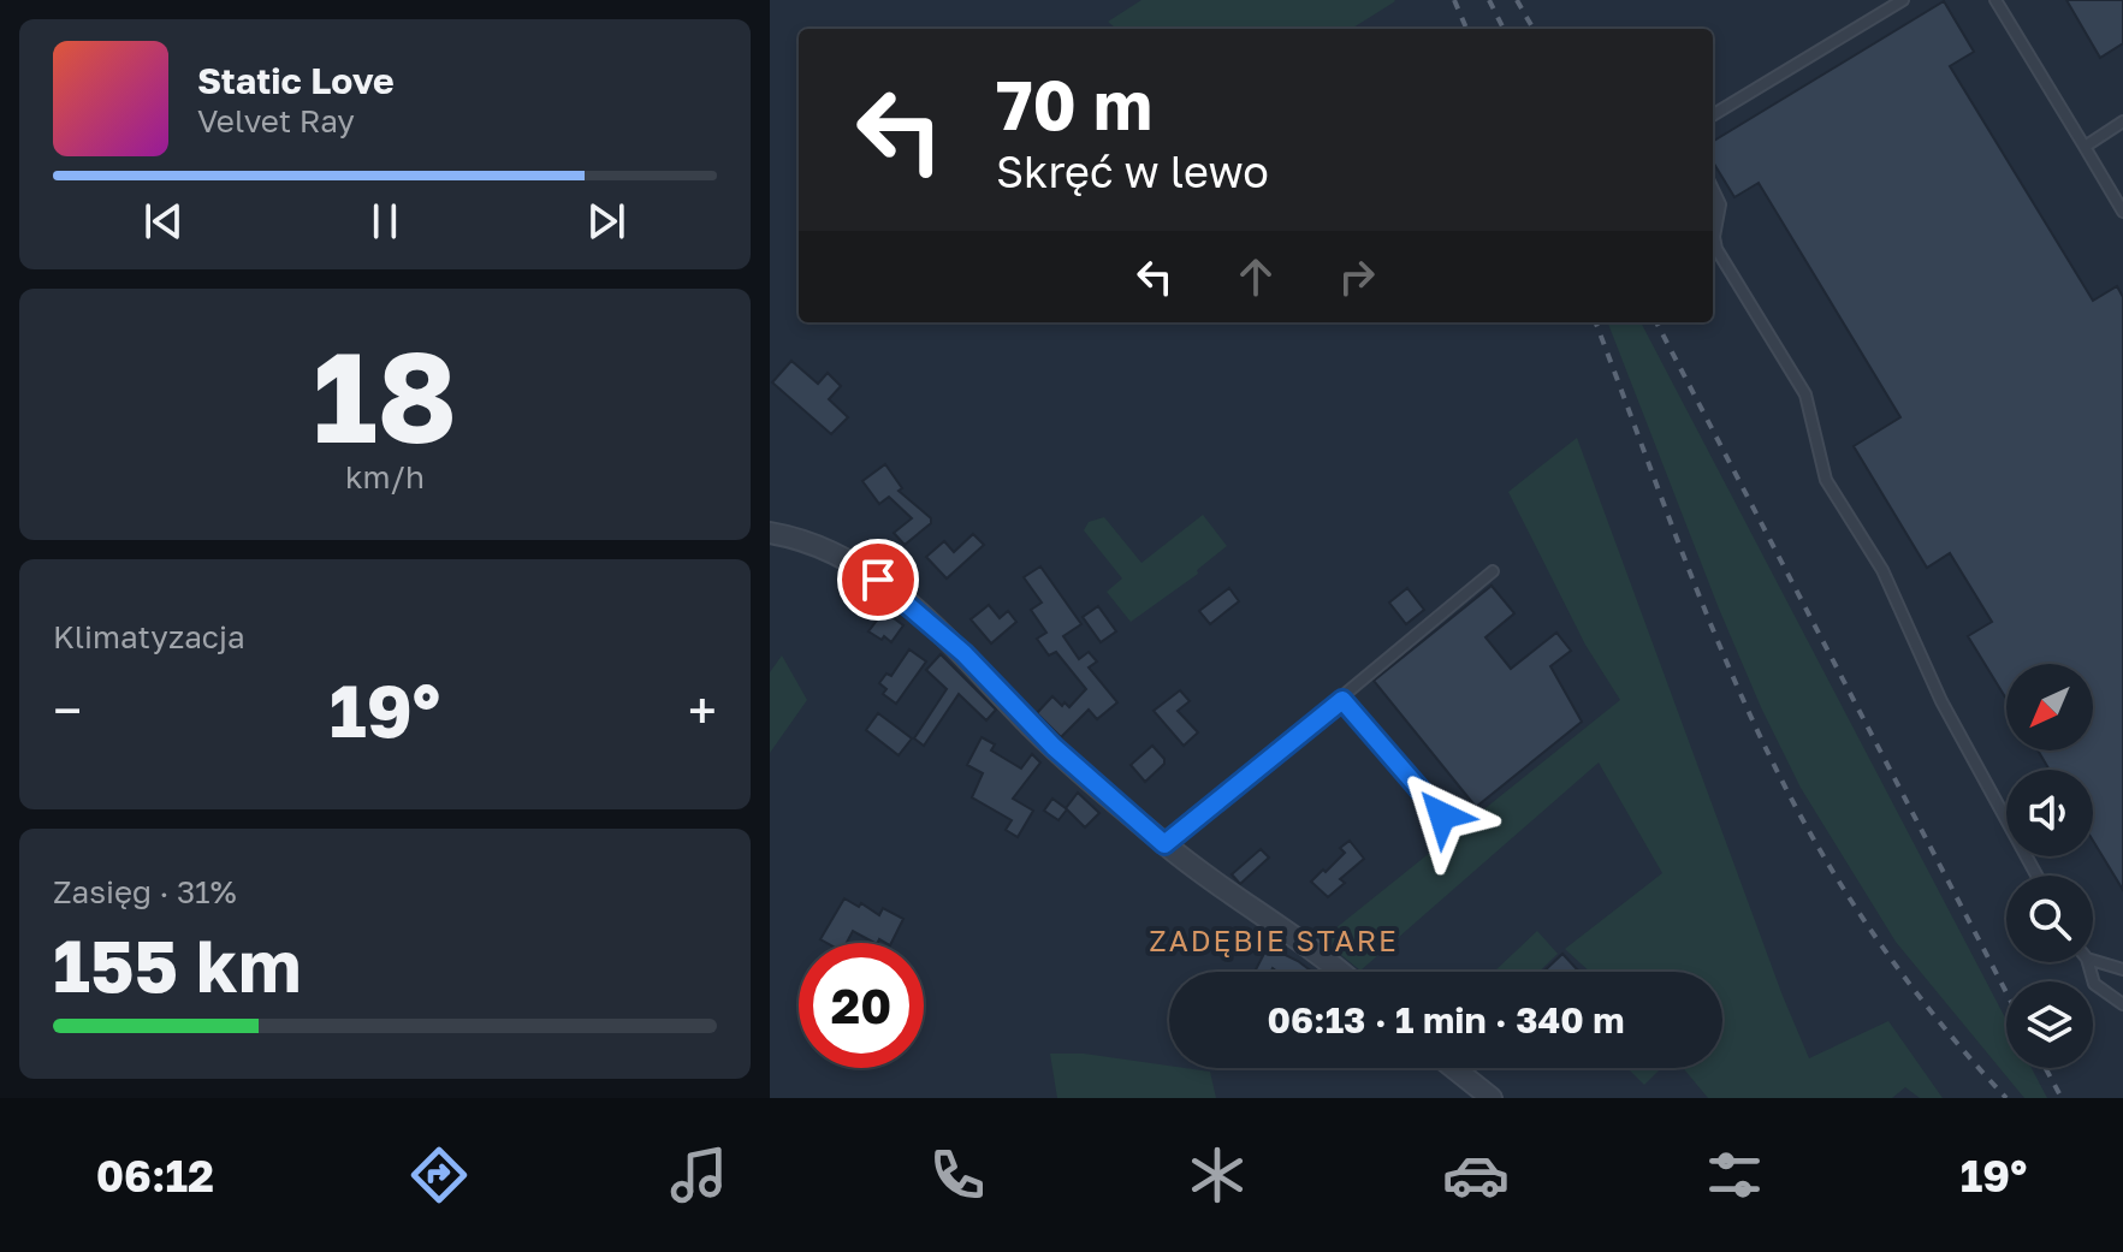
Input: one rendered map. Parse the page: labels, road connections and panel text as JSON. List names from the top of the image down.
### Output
{
  "districts": ["ZADĘBIE STARE"],
  "north": "bottom left",
  "page": {
    "turn": ["70 m", "Skręć w lewo"],
    "song": ["Static Love", "Velvet Ray"],
    "tile": [
      ["18", "km/h"],
      "Klimatyzacja",
      ["Zasięg · 31%", "155 km"]
    ],
    "heat": ["−", "19°", "+"],
    "limit": "20",
    "trip": "06:13 · 1 min · 340 m",
    "tabs": ["06:12", "19°"]
  }
}
